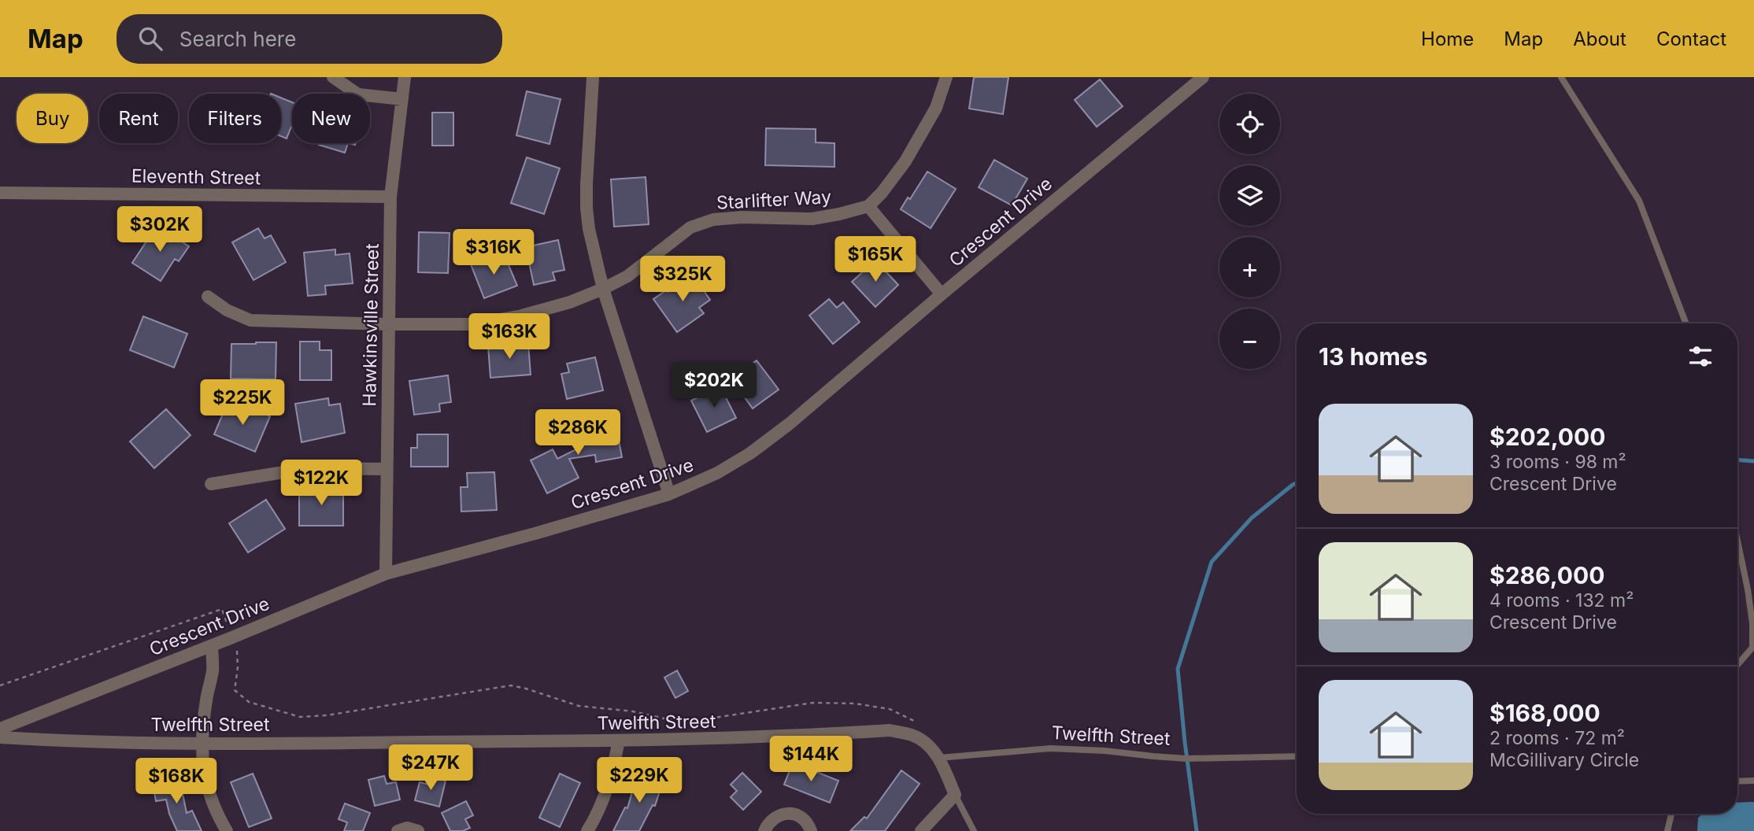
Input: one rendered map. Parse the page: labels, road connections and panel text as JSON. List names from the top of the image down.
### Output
{
  "streets": {
    "street": [
      "Eleventh Street",
      "Starlifter Way",
      "Crescent Drive",
      "Hawkinsville Street",
      "Twelfth Street"
    ]
  },
  "crossings": [
    ["Eleventh Street", "Hawkinsville Street"],
    ["Starlifter Way", "Hawkinsville Street"],
    ["Crescent Drive", "Hawkinsville Street"]
  ],
  "page": {
    "header": "Map",
    "search": "Search here",
    "nav": [
      "Home",
      "Map",
      "About",
      "Contact"
    ],
    "map_buttons": ["+", "−"],
    "chip": [
      "Buy",
      "Rent",
      "Filters",
      "New"
    ],
    "price": [
      "$302K",
      "$316K",
      "$165K",
      "$325K",
      "$163K",
      "$202K",
      "$225K",
      "$286K",
      "$122K",
      "$144K",
      "$247K",
      "$229K",
      "$168K"
    ],
    "heading": "13 homes",
    "list": [
      {
        "name": "$202,000",
        "note": "3 rooms · 98 m² · Crescent Drive"
      },
      {
        "name": "$286,000",
        "note": "4 rooms · 132 m² · Crescent Drive"
      },
      {
        "name": "$168,000",
        "note": "2 rooms · 72 m² · McGillivary Circle"
      }
    ]
  }
}
